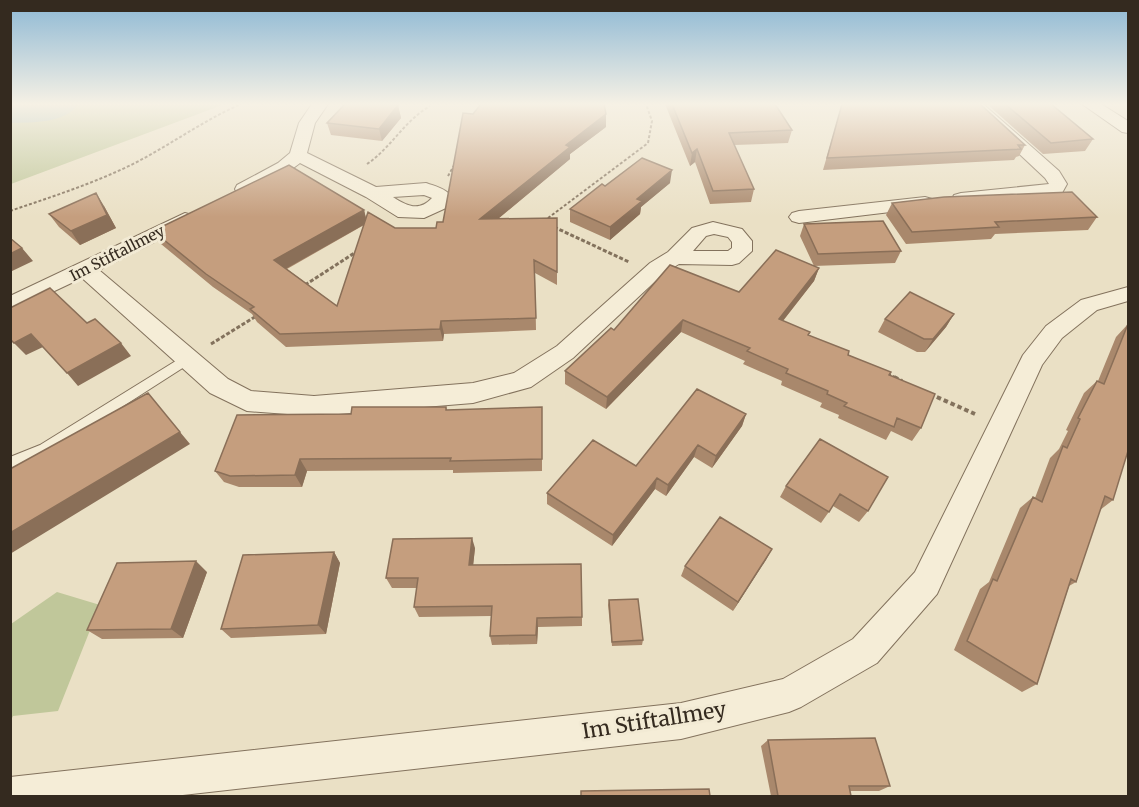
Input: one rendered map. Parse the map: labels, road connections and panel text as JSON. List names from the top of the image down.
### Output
{
  "streets": {
    "street": ["Im Stiftallmey"]
  }
}
